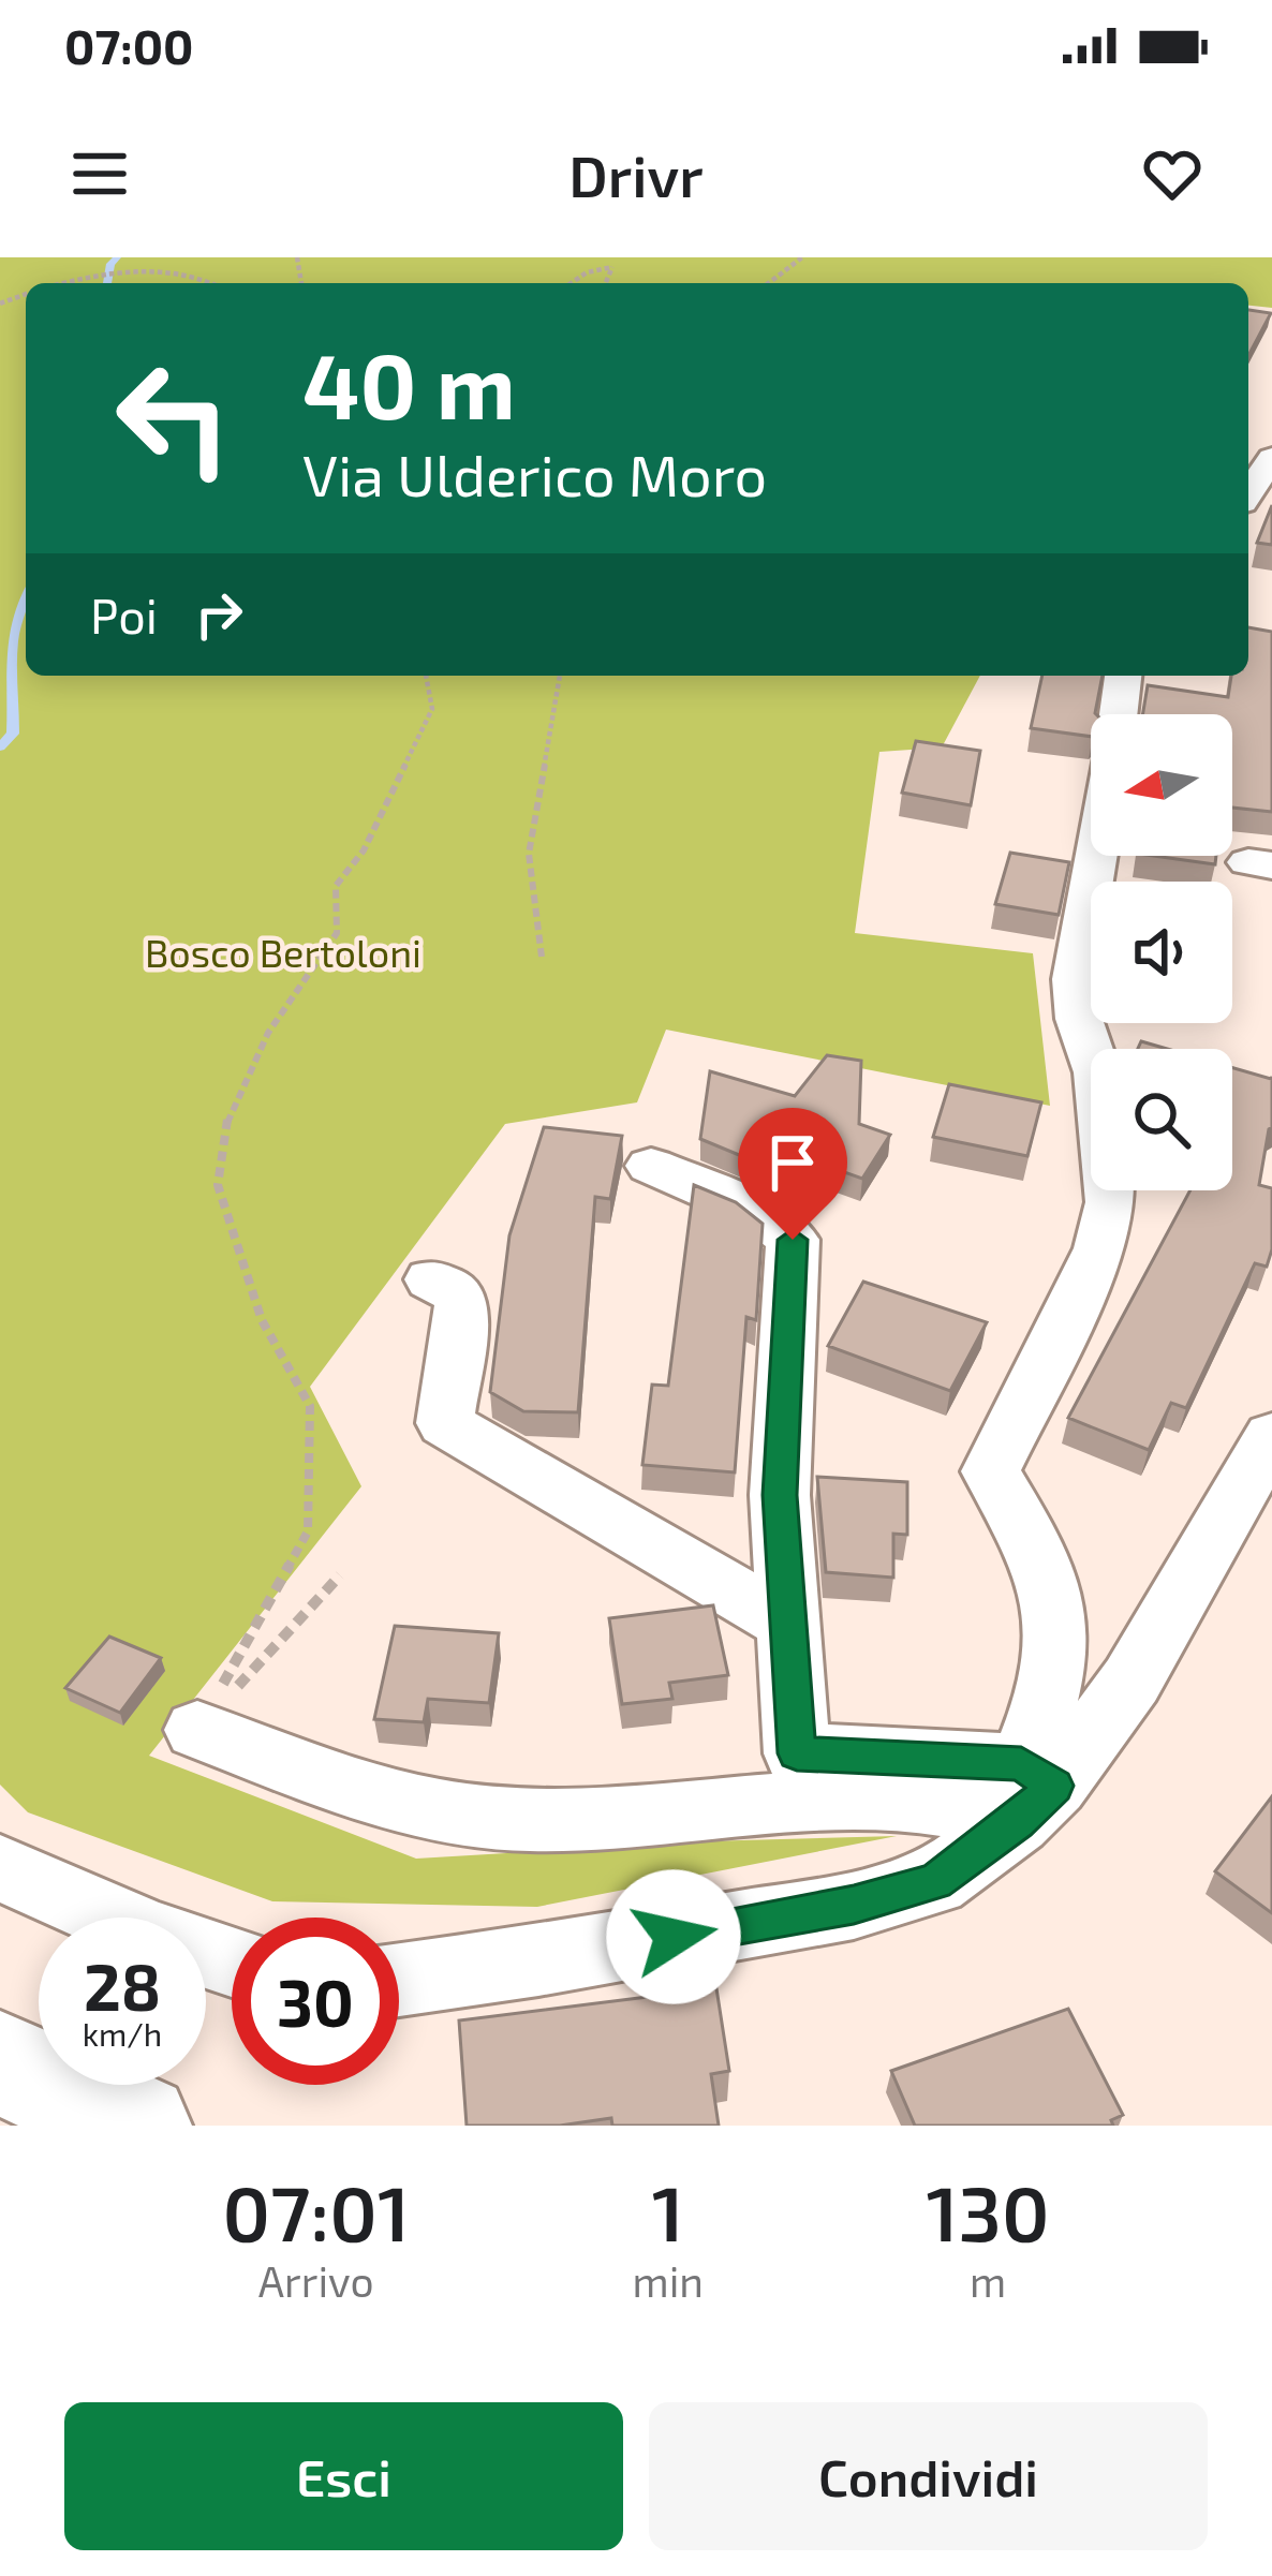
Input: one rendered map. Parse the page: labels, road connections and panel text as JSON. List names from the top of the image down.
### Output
{
  "parks": ["Bosco Bertoloni"],
  "north": "left",
  "page": {
    "status": "07:00",
    "header": "Drivr",
    "turn": ["40 m", "Via Ulderico Moro"],
    "then": "Poi",
    "speed": "28 km/h",
    "limit": "30",
    "eta": [
      "07:01",
      "Arrivo",
      "1",
      "min",
      "130",
      "m"
    ],
    "buttons": ["Esci", "Condividi"]
  }
}
